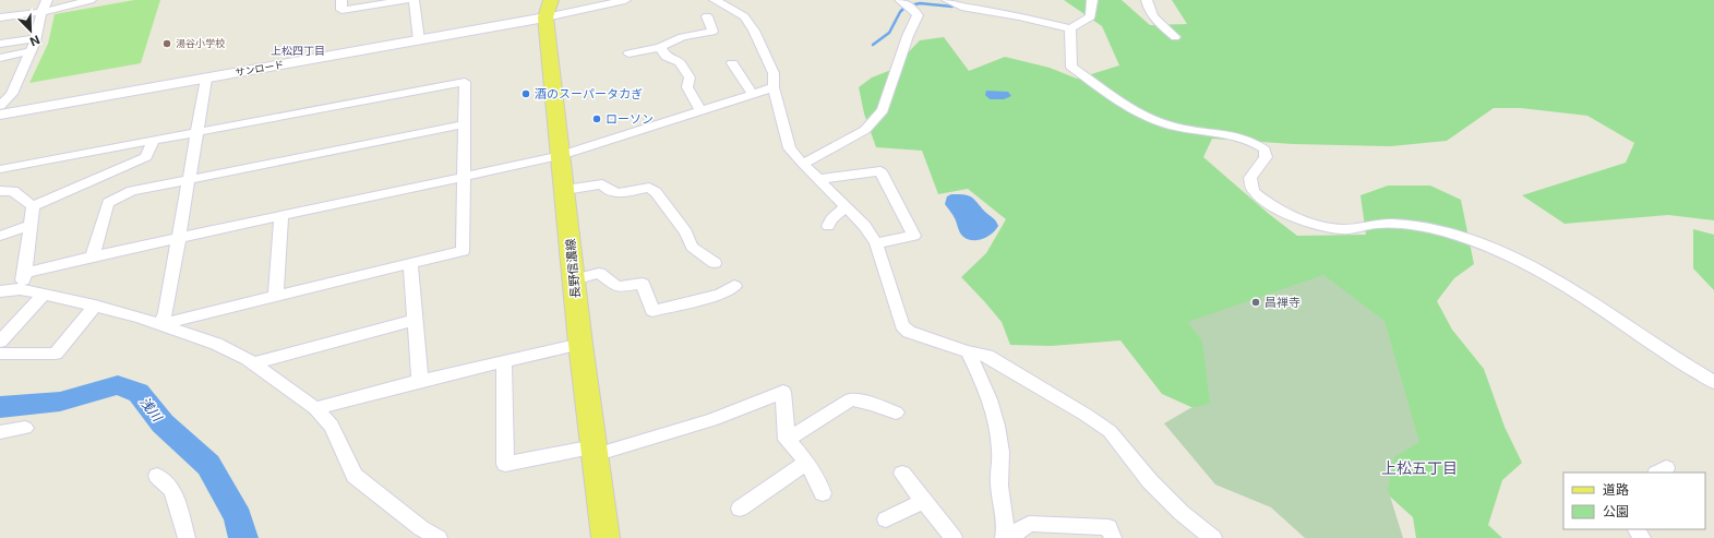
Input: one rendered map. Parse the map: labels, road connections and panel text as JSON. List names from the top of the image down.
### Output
{
  "streets": {
    "main road": ["長野信濃線"],
    "street": ["サンロード"]
  },
  "crossings": [
    ["サンロード", "長野信濃線"]
  ],
  "districts": ["上松四丁目", "上松五丁目"],
  "water": ["浅川"],
  "places": [
    "湯谷小学校",
    "酒のスーパータカぎ",
    "ローソン",
    "昌禅寺"
  ],
  "legend": ["道路", "公園"],
  "north": "bottom right"
}
